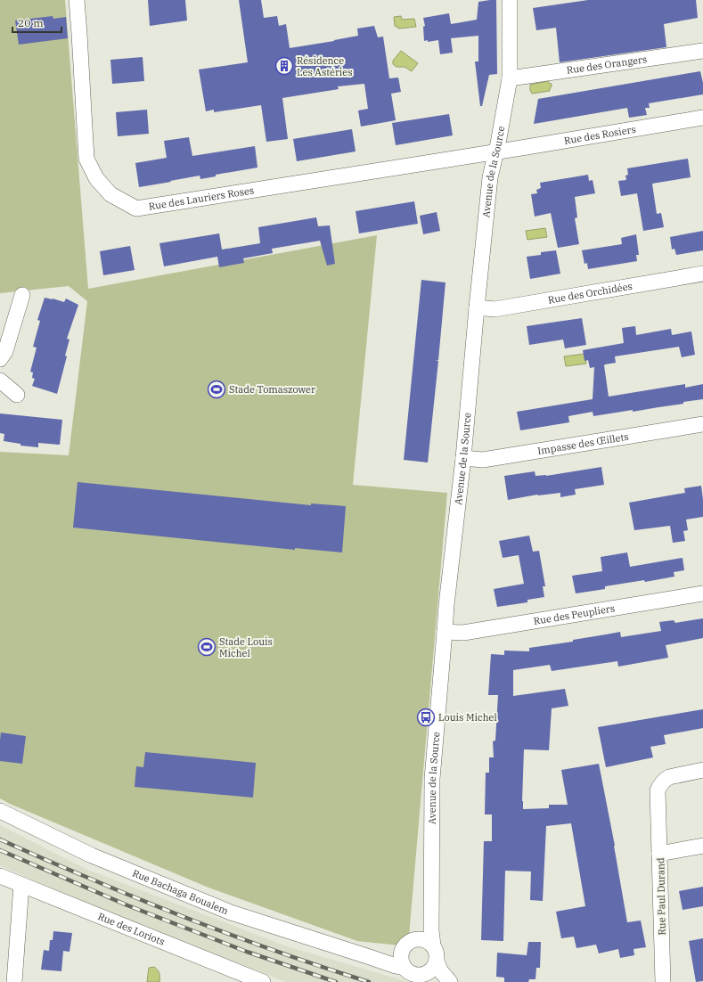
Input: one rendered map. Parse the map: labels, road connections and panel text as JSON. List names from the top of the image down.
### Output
{
  "streets": {
    "street": [
      "Rue des Orangers",
      "Rue des Rosiers",
      "Avenue de la Source",
      "Rue des Lauriers Roses",
      "Rue des Orchidées",
      "Impasse des Œillets",
      "Rue des Peupliers",
      "Rue Bachaga Boualem",
      "Rue Paul Durand",
      "Rue des Loriots"
    ]
  },
  "crossings": [
    ["Rue des Orangers", "Avenue de la Source"],
    ["Rue des Rosiers", "Avenue de la Source"],
    ["Rue des Rosiers", "Rue des Lauriers Roses"],
    ["Avenue de la Source", "Rue des Lauriers Roses"],
    ["Avenue de la Source", "Rue des Orchidées"],
    ["Avenue de la Source", "Impasse des Œillets"],
    ["Avenue de la Source", "Rue des Peupliers"],
    ["Avenue de la Source", "Rue Bachaga Boualem"]
  ],
  "places": {
    "building": ["Résidence Les Astéries"],
    "sports": ["Stade Tomaszower", "Stade Louis Michel"],
    "bus stop": ["Louis Michel"]
  },
  "scale_bar": "20 m"
}
